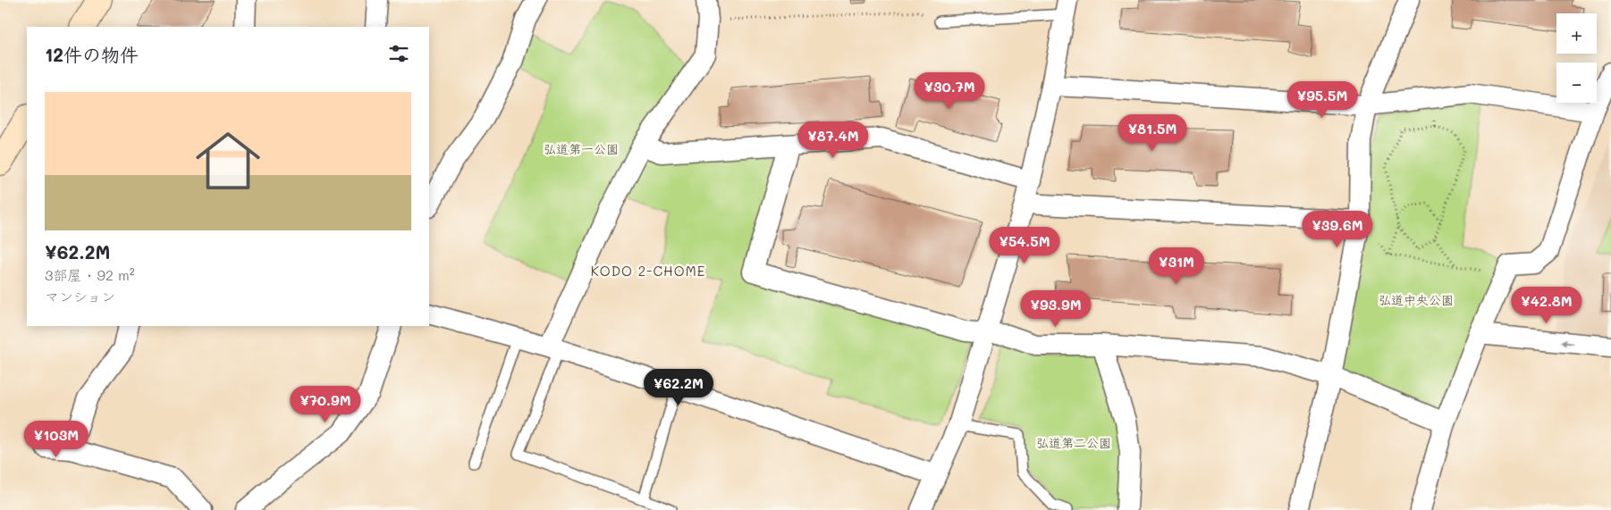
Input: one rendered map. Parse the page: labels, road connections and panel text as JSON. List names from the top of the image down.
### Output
{
  "districts": ["KODO 2-CHOME"],
  "parks": ["弘道第一公園", "弘道中央公園", "弘道第二公園"],
  "page": {
    "map_buttons": ["+", "−"],
    "heading": "12件の物件",
    "price": [
      "¥30.7M",
      "¥95.5M",
      "¥81.5M",
      "¥87.4M",
      "¥39.6M",
      "¥54.5M",
      "¥31M",
      "¥42.8M",
      "¥93.9M",
      "¥62.2M",
      "¥70.9M",
      "¥103M"
    ],
    "list": [
      {
        "name": "¥62.2M",
        "note": "3部屋 · 92 m² · マンション"
      }
    ]
  }
}
